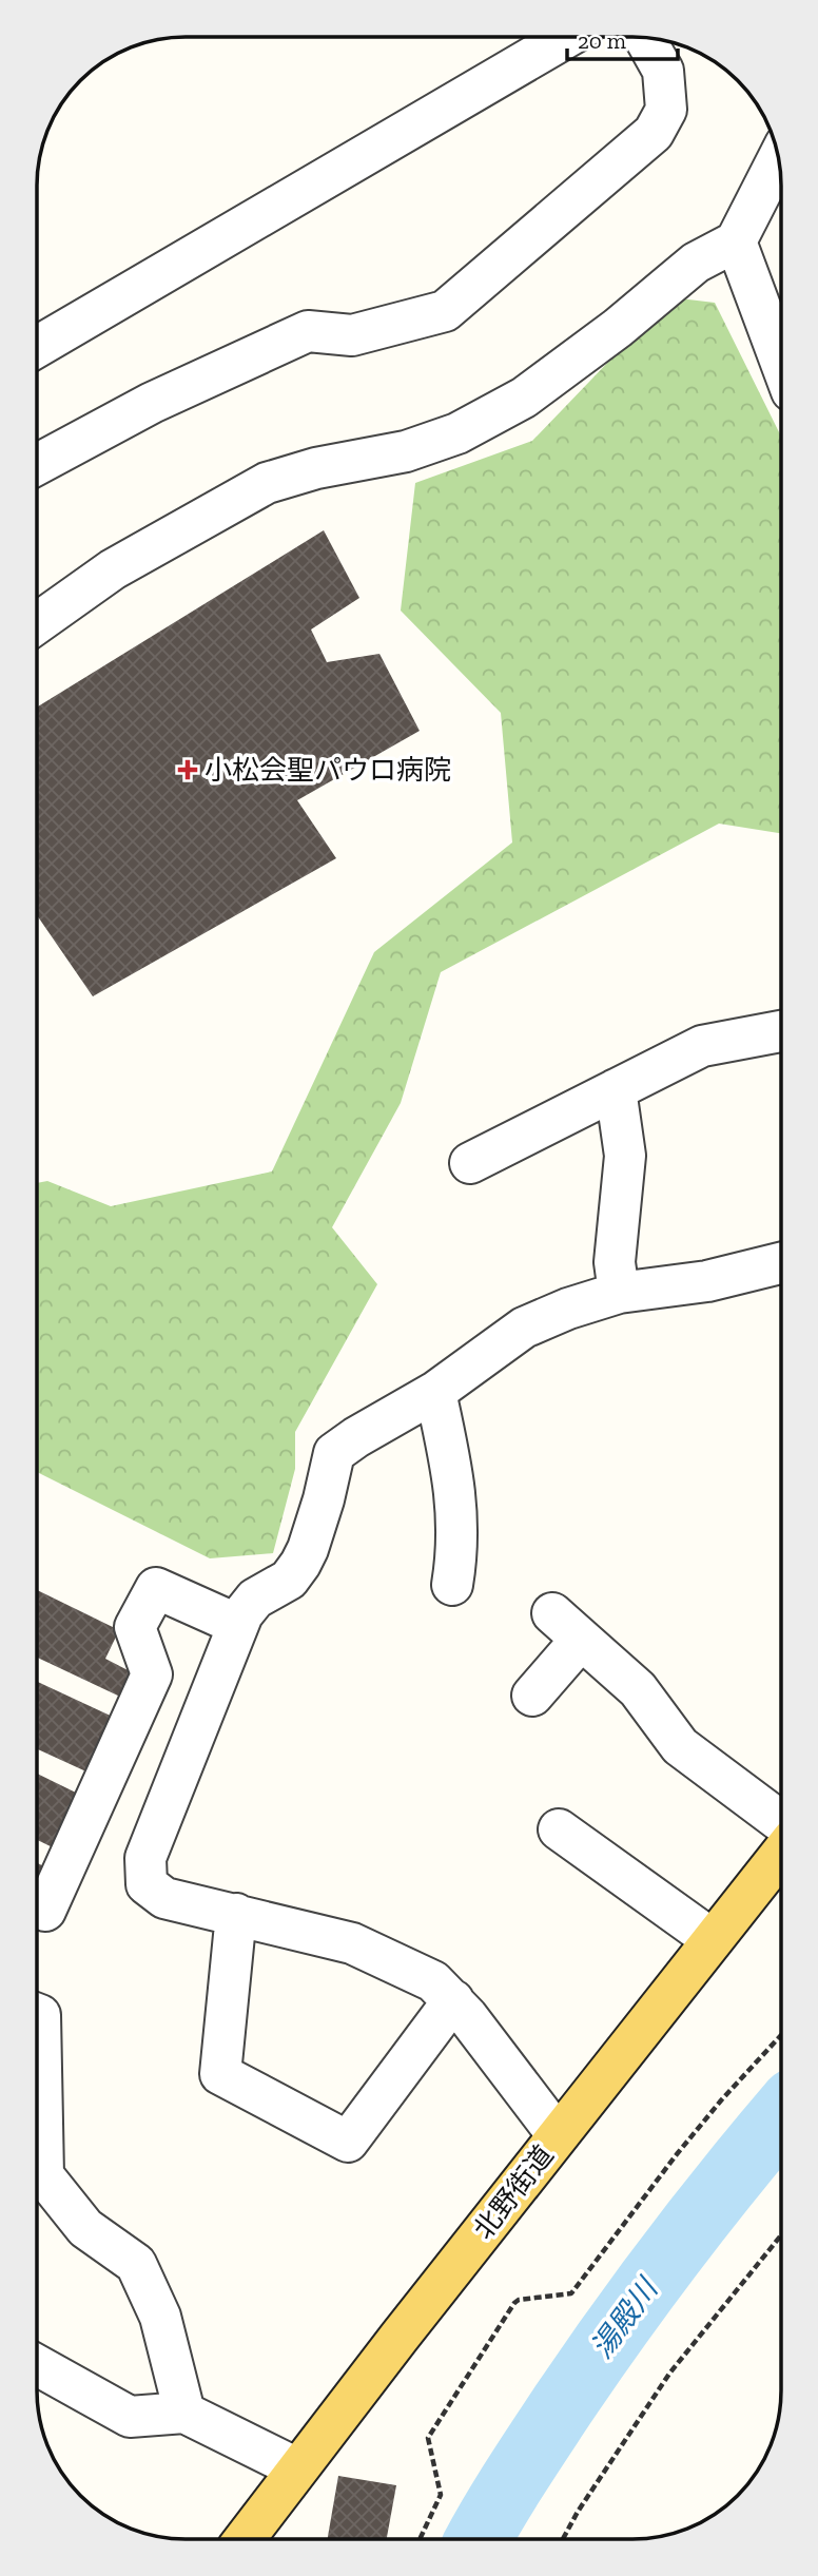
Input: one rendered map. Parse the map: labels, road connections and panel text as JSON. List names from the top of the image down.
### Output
{
  "streets": {
    "main road": ["北野街道"]
  },
  "water": ["湯殿川"],
  "places": {
    "health": ["小松会聖パウロ病院"]
  },
  "scale_bar": "20 m"
}
